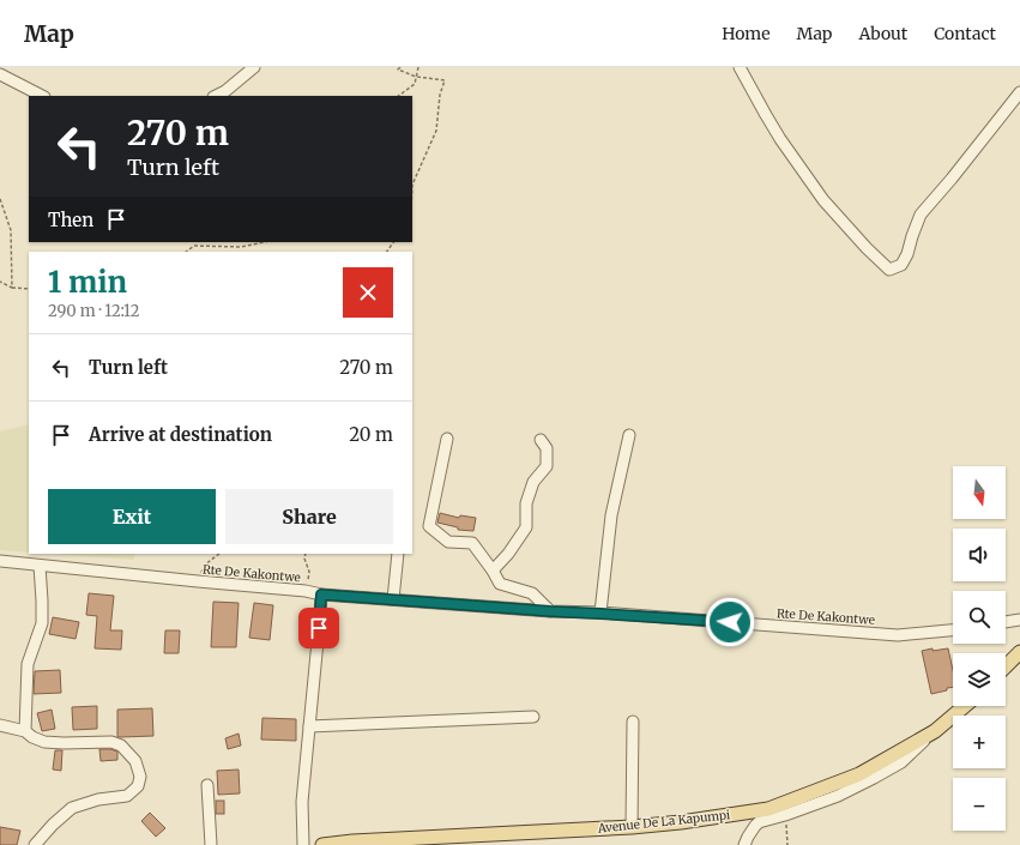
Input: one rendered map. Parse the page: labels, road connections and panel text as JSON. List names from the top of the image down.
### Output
{
  "streets": {
    "main road": ["Avenue De La Kapumpi"],
    "street": ["Rte De Kakontwe"]
  },
  "north": "bottom",
  "page": {
    "header": "Map",
    "nav": [
      "Home",
      "Map",
      "About",
      "Contact"
    ],
    "turn": ["270 m", "Turn left"],
    "then": "Then",
    "heading": ["1 min", "290 m · 12:12"],
    "list": [
      {
        "name": "Turn left",
        "value": "270 m"
      },
      {
        "name": "Arrive at destination",
        "value": "20 m"
      }
    ],
    "map_buttons": ["+", "−"],
    "buttons": ["Exit", "Share"]
  }
}
